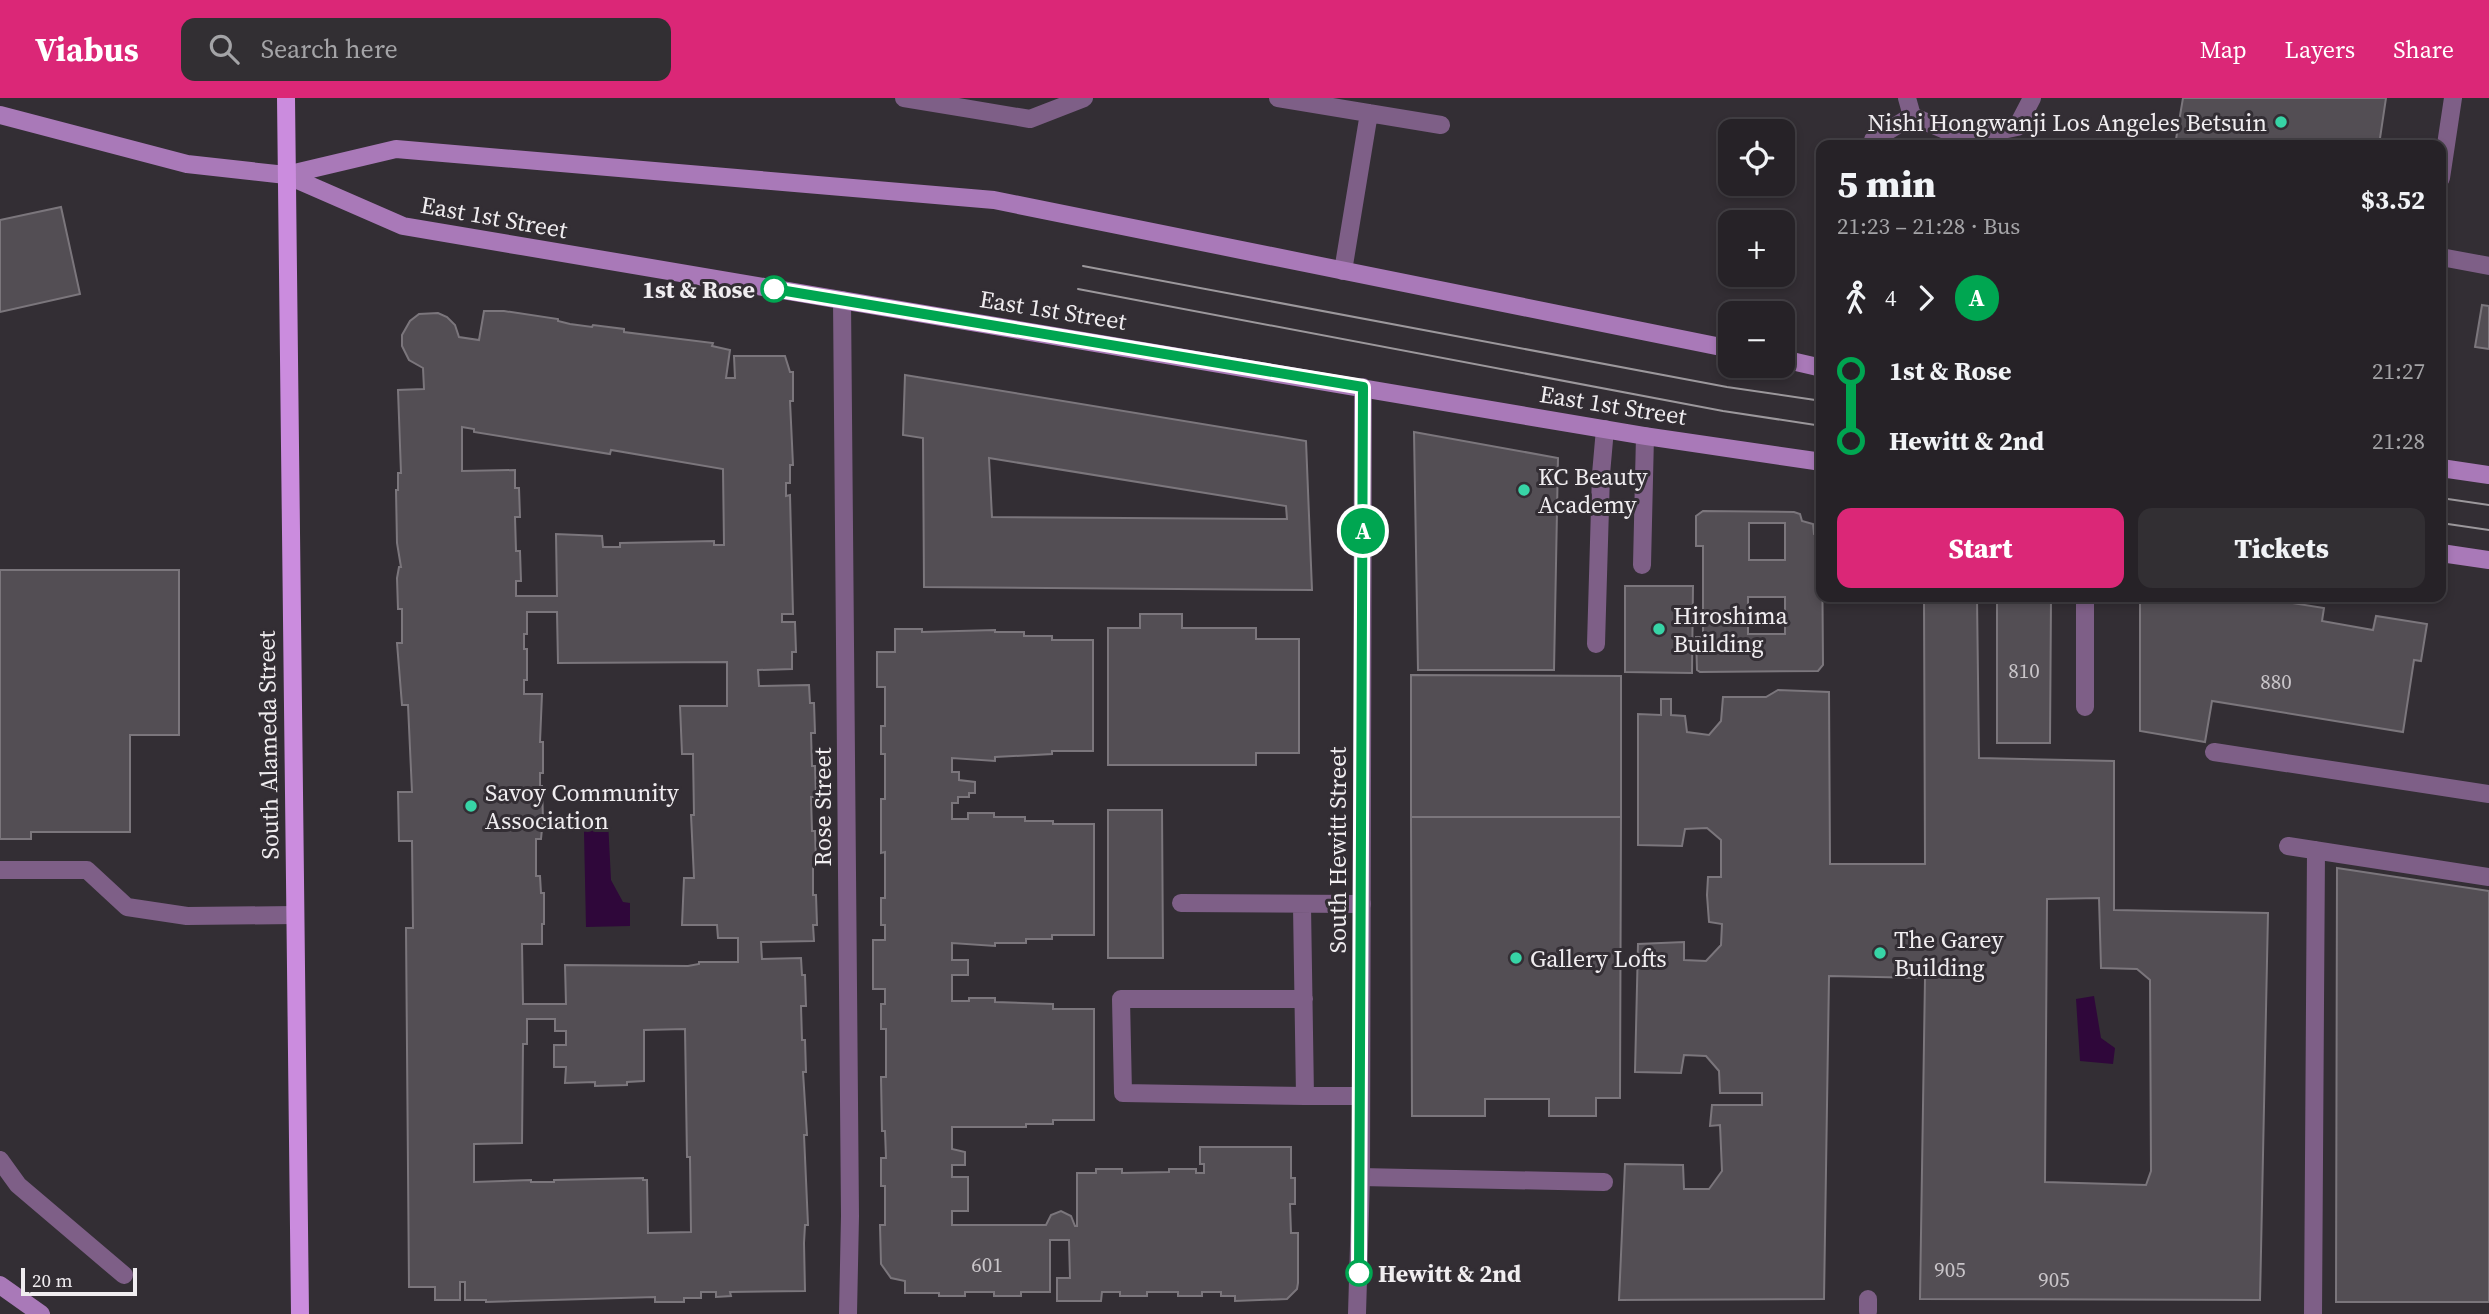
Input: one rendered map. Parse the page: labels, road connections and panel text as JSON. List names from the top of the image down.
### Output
{
  "streets": {
    "main road": ["East 1st Street", "South Alameda Street"],
    "street": ["Rose Street", "South Hewitt Street"]
  },
  "crossings": [
    ["East 1st Street", "South Alameda Street"],
    ["East 1st Street", "Rose Street"],
    ["East 1st Street", "South Hewitt Street"]
  ],
  "places": [
    "Nishi Hongwanji Los Angeles Betsuin",
    "1st & Rose",
    "KC Beauty Academy",
    "Hiroshima Building",
    "Savoy Community Association",
    "The Garey Building",
    "Gallery Lofts",
    "Hewitt & 2nd"
  ],
  "lines": ["bus line A"],
  "house_numbers": [
    "810",
    "880",
    "601",
    "905",
    "905"
  ],
  "scale_bar": "20 m",
  "page": {
    "header": "Viabus",
    "search": "Search here",
    "nav": ["Map", "Layers", "Share"],
    "on_map": "A",
    "map_buttons": ["+", "−"],
    "heading": ["5 min", "21:23 – 21:28 · Bus", "$3.52"],
    "legs": ["4", "A"],
    "list": [
      {
        "name": "1st & Rose",
        "value": "21:27"
      },
      {
        "name": "Hewitt & 2nd",
        "value": "21:28"
      }
    ],
    "buttons": ["Start", "Tickets"],
    "scale": "20 m"
  }
}
